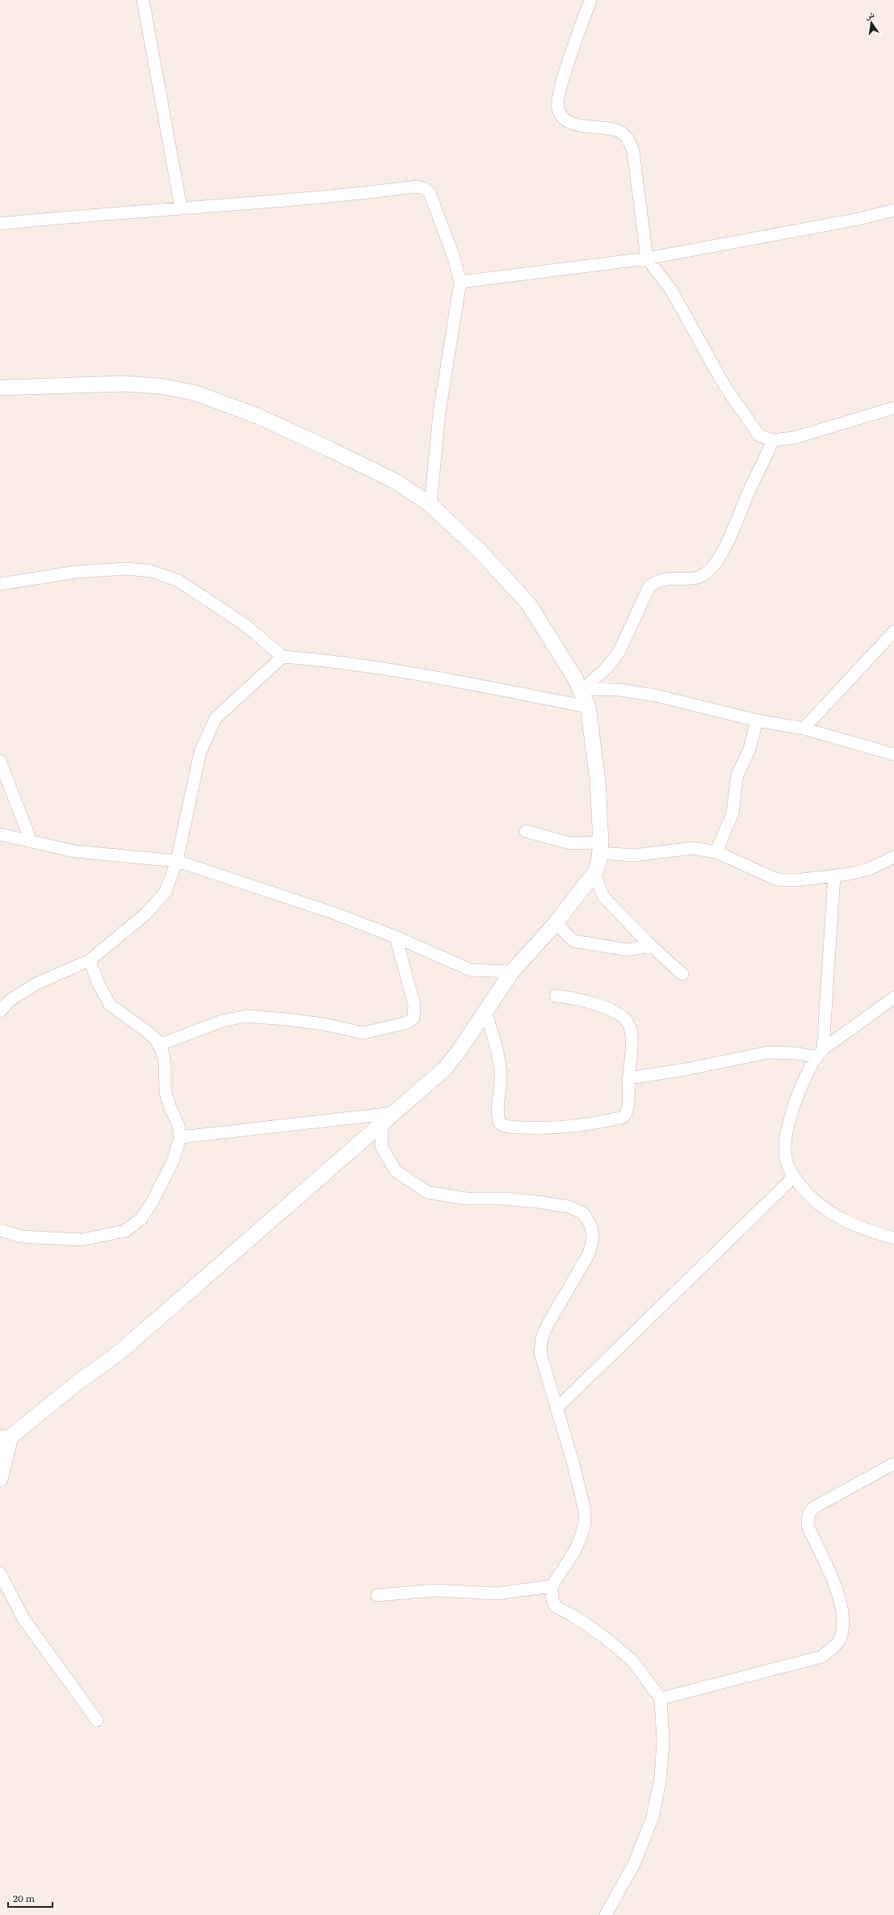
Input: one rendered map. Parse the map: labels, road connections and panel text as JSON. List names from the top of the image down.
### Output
{
  "scale_bar": "20 m",
  "north": "top"
}
